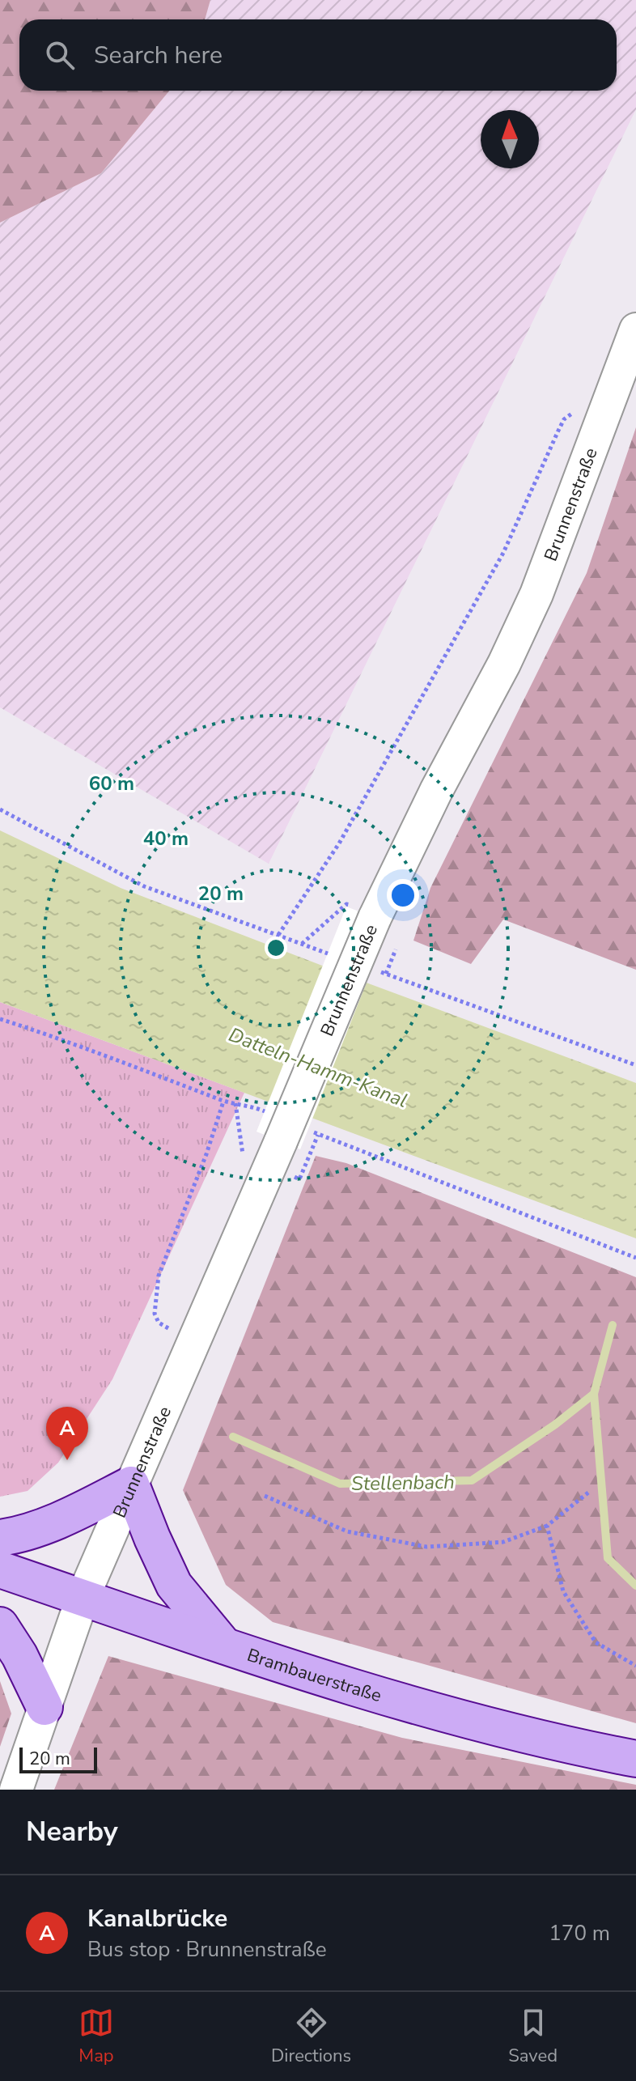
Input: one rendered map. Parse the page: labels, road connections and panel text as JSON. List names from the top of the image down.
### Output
{
  "streets": {
    "main road": ["Brambauerstraße"],
    "street": ["Brunnenstraße"]
  },
  "crossings": [
    ["Brunnenstraße", "Brambauerstraße"]
  ],
  "water": ["Datteln-Hamm-Kanal", "Stellenbach"],
  "scale_bar": "20 m",
  "north": "top",
  "page": {
    "search": "Search here",
    "pins": "A",
    "scale": "20 m",
    "heading": "Nearby",
    "list": [
      {
        "mark": "A",
        "name": "Kanalbrücke",
        "note": "Bus stop · Brunnenstraße",
        "value": "170 m"
      }
    ],
    "nav": ["Map", "Directions", "Saved"]
  },
  "rings": ["60 m", "40 m", "20 m"]
}
